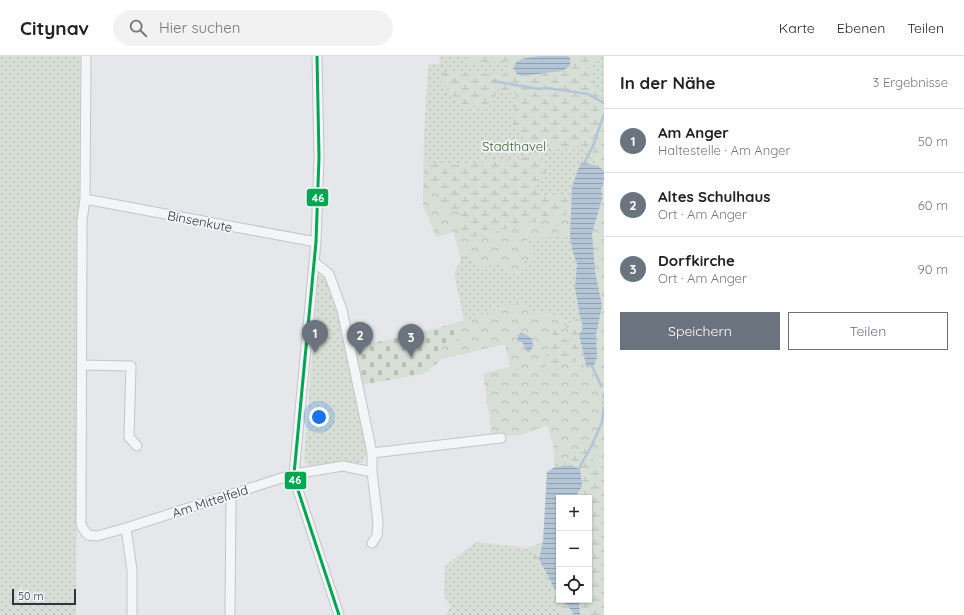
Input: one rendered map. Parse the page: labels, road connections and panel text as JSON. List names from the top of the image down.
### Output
{
  "streets": {
    "street": ["Binsenkute", "Am Mittelfeld"]
  },
  "parks": ["Stadthavel"],
  "lines": ["transit line 46"],
  "scale_bar": "50 m",
  "page": {
    "header": "Citynav",
    "search": "Hier suchen",
    "nav": ["Karte", "Ebenen", "Teilen"],
    "heading": ["In der Nähe", "3 Ergebnisse"],
    "list": [
      {
        "mark": "1",
        "name": "Am Anger",
        "note": "Haltestelle · Am Anger",
        "value": "50 m"
      },
      {
        "mark": "2",
        "name": "Altes Schulhaus",
        "note": "Ort · Am Anger",
        "value": "60 m"
      },
      {
        "mark": "3",
        "name": "Dorfkirche",
        "note": "Ort · Am Anger",
        "value": "90 m"
      }
    ],
    "buttons": ["Speichern", "Teilen"],
    "pins": ["1", "2", "3"],
    "map_buttons": ["+", "−"],
    "scale": "50 m"
  }
}
